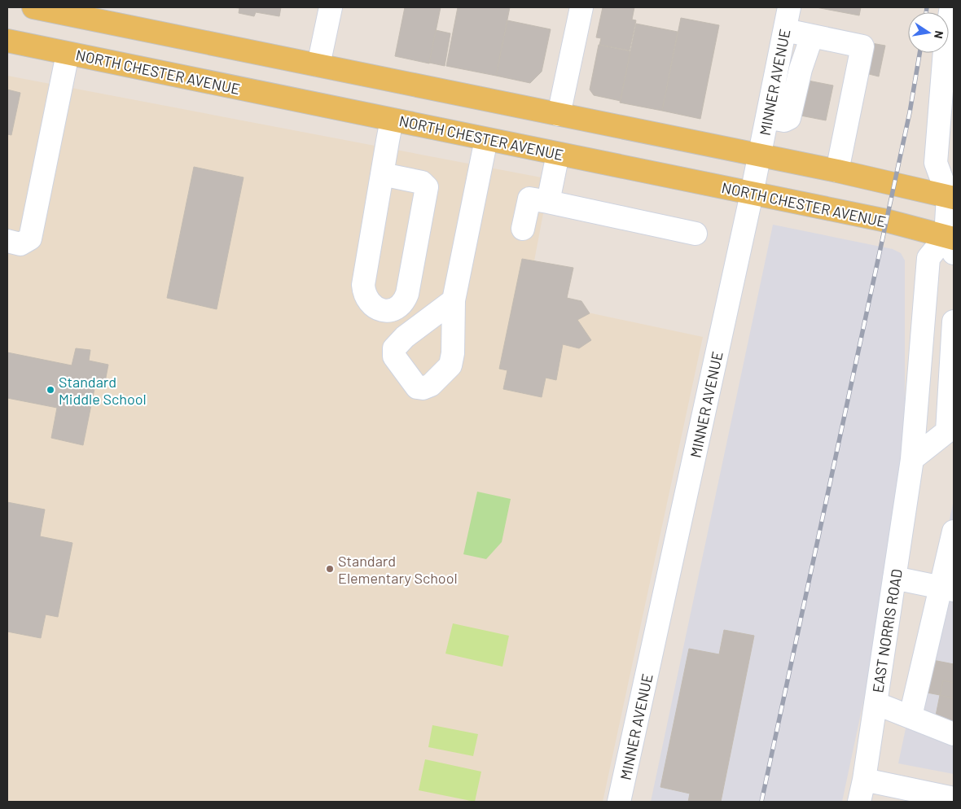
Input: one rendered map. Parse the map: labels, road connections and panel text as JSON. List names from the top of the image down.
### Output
{
  "streets": {
    "main road": ["NORTH CHESTER AVENUE"],
    "street": ["MINNER AVENUE", "EAST NORRIS ROAD"]
  },
  "crossings": [
    ["NORTH CHESTER AVENUE", "MINNER AVENUE"],
    ["NORTH CHESTER AVENUE", "EAST NORRIS ROAD"]
  ],
  "places": ["Standard Middle School", "Standard Elementary School"],
  "north": "right"
}
